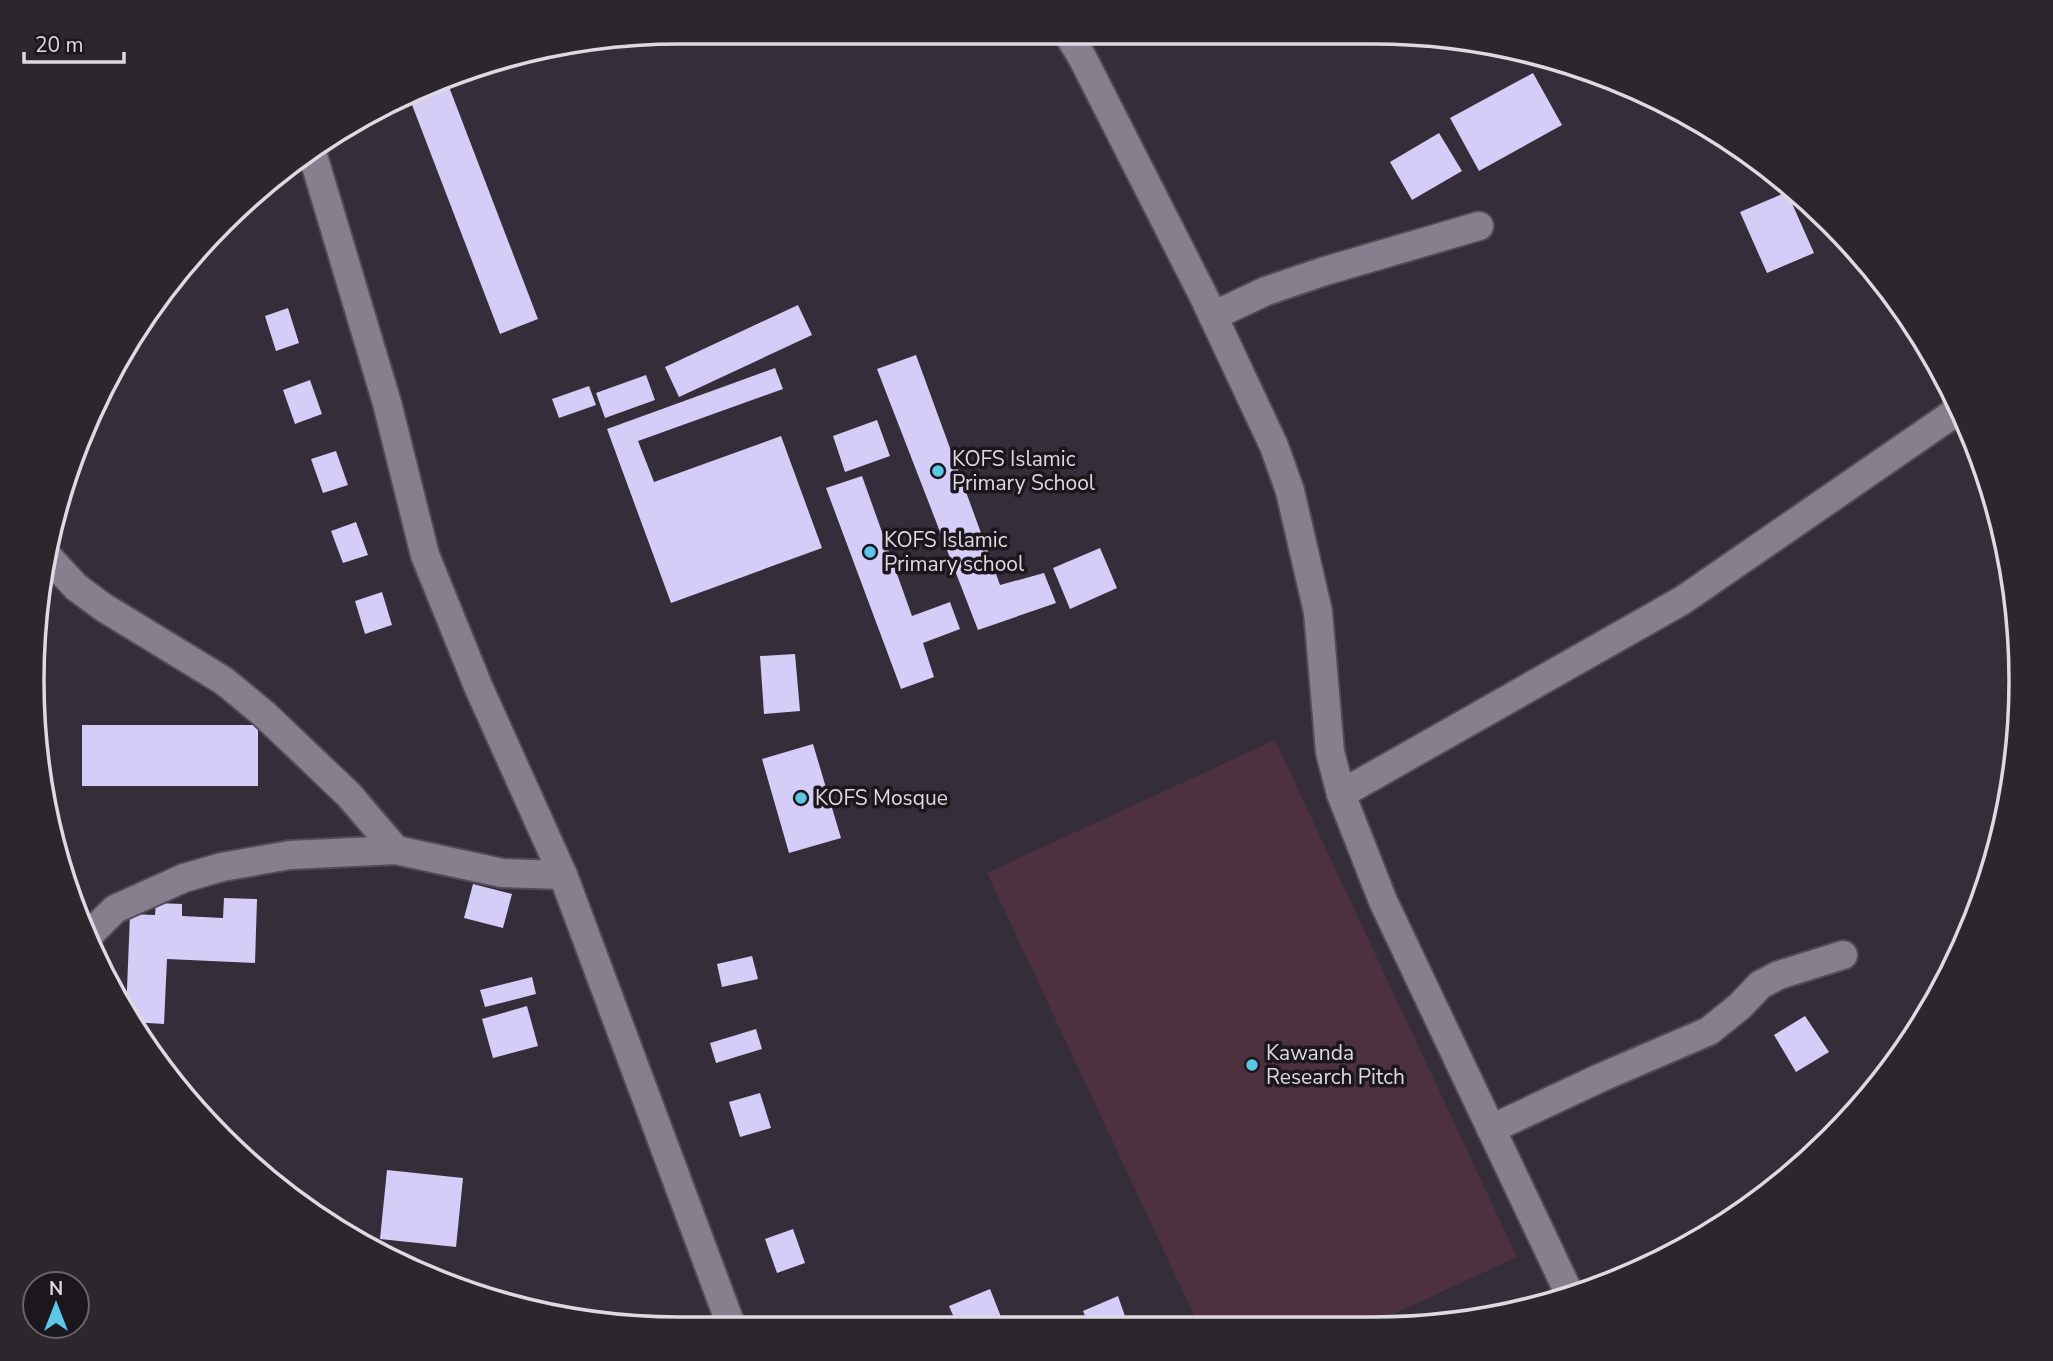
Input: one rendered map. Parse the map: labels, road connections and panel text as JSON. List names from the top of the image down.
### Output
{
  "places": [
    "KOFS Islamic Primary School",
    "KOFS Islamic Primary school",
    "KOFS Mosque",
    "Kawanda Research Pitch"
  ],
  "scale_bar": "20 m",
  "north": "top"
}
